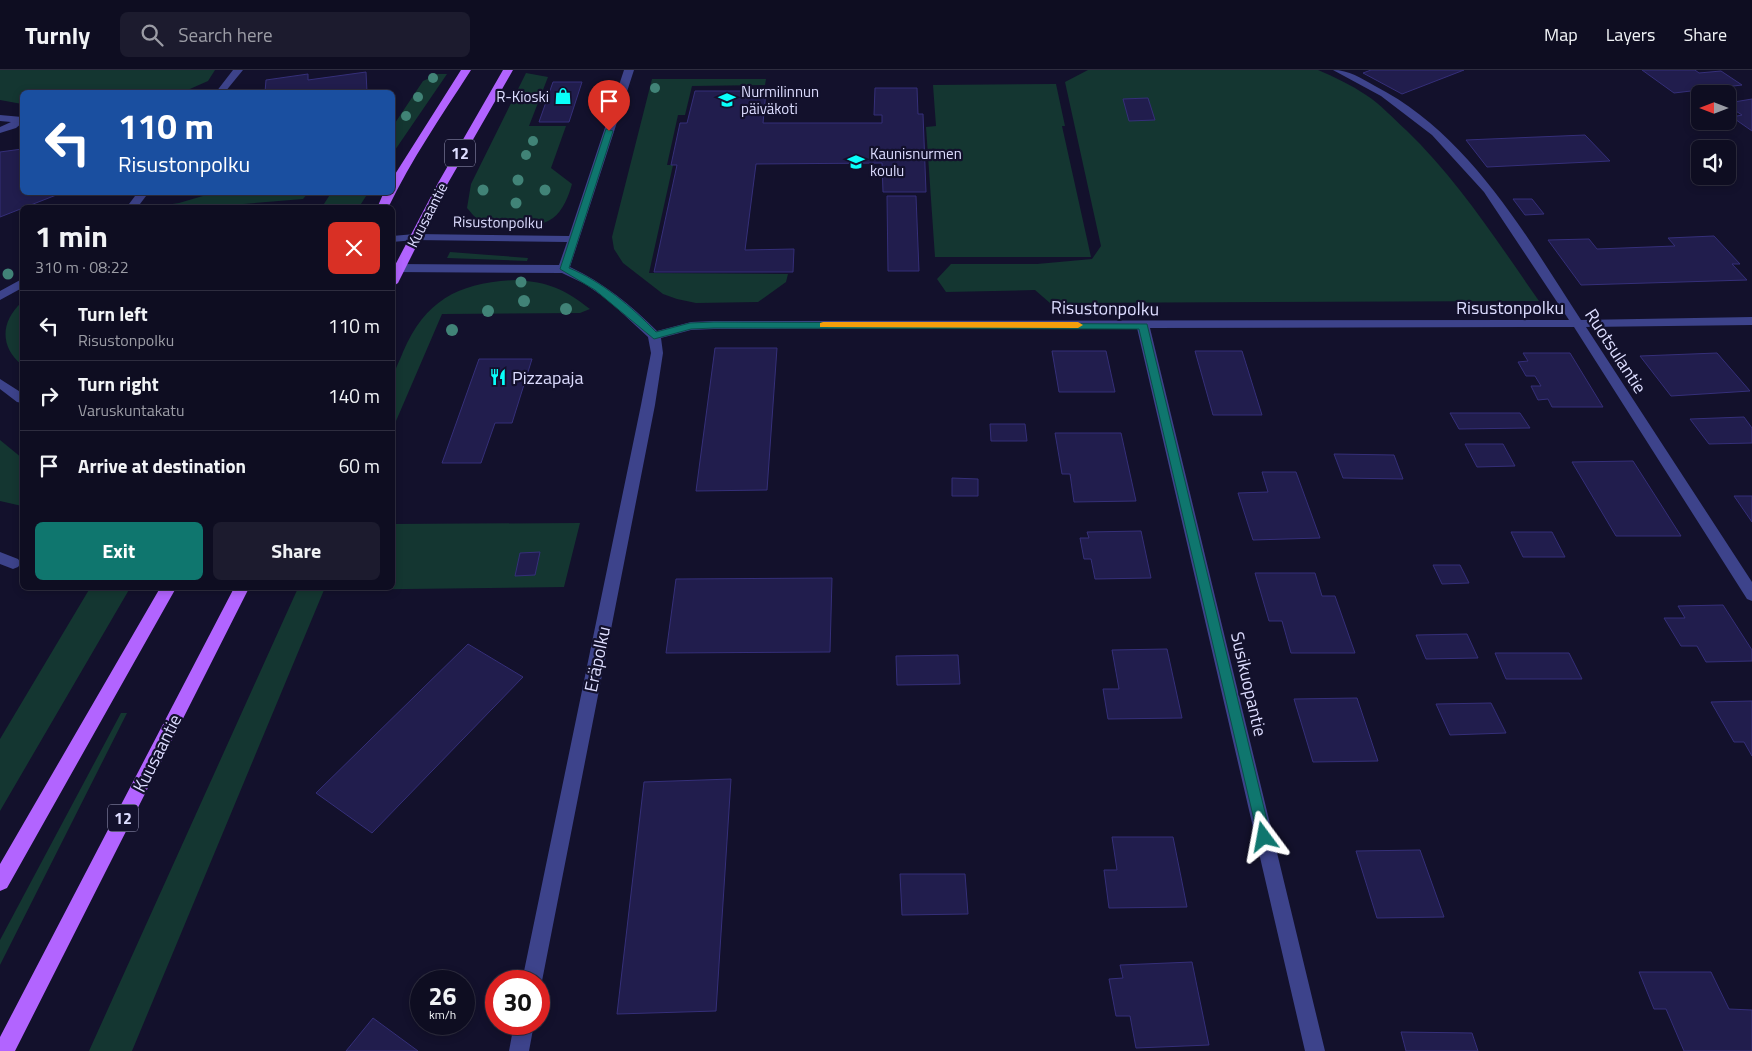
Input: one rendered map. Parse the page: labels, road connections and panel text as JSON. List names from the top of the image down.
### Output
{
  "streets": {
    "main road": ["12", "Kuusaantie"],
    "street": [
      "Risustonpolku",
      "Ruotsulantie",
      "Eräpolku",
      "Susikuopantie"
    ]
  },
  "crossings": [
    ["Kuusaantie", "Risustonpolku"],
    ["Risustonpolku", "Ruotsulantie"],
    ["Risustonpolku", "Eräpolku"],
    ["Risustonpolku", "Susikuopantie"]
  ],
  "places": {
    "shop": ["R-Kioski"],
    "school or university": ["Nurmilinnun päiväkoti", "Kaunisnurmen koulu"],
    "restaurant": ["Pizzapaja"]
  },
  "north": "left",
  "page": {
    "header": "Turnly",
    "search": "Search here",
    "nav": ["Map", "Layers", "Share"],
    "turn": ["110 m", "Risustonpolku"],
    "heading": ["1 min", "310 m · 08:22"],
    "list": [
      {
        "name": "Turn left",
        "note": "Risustonpolku",
        "value": "110 m"
      },
      {
        "name": "Turn right",
        "note": "Varuskuntakatu",
        "value": "140 m"
      },
      {
        "name": "Arrive at destination",
        "value": "60 m"
      }
    ],
    "buttons": ["Exit", "Share"],
    "speed": "26 km/h",
    "limit": "30"
  }
}
